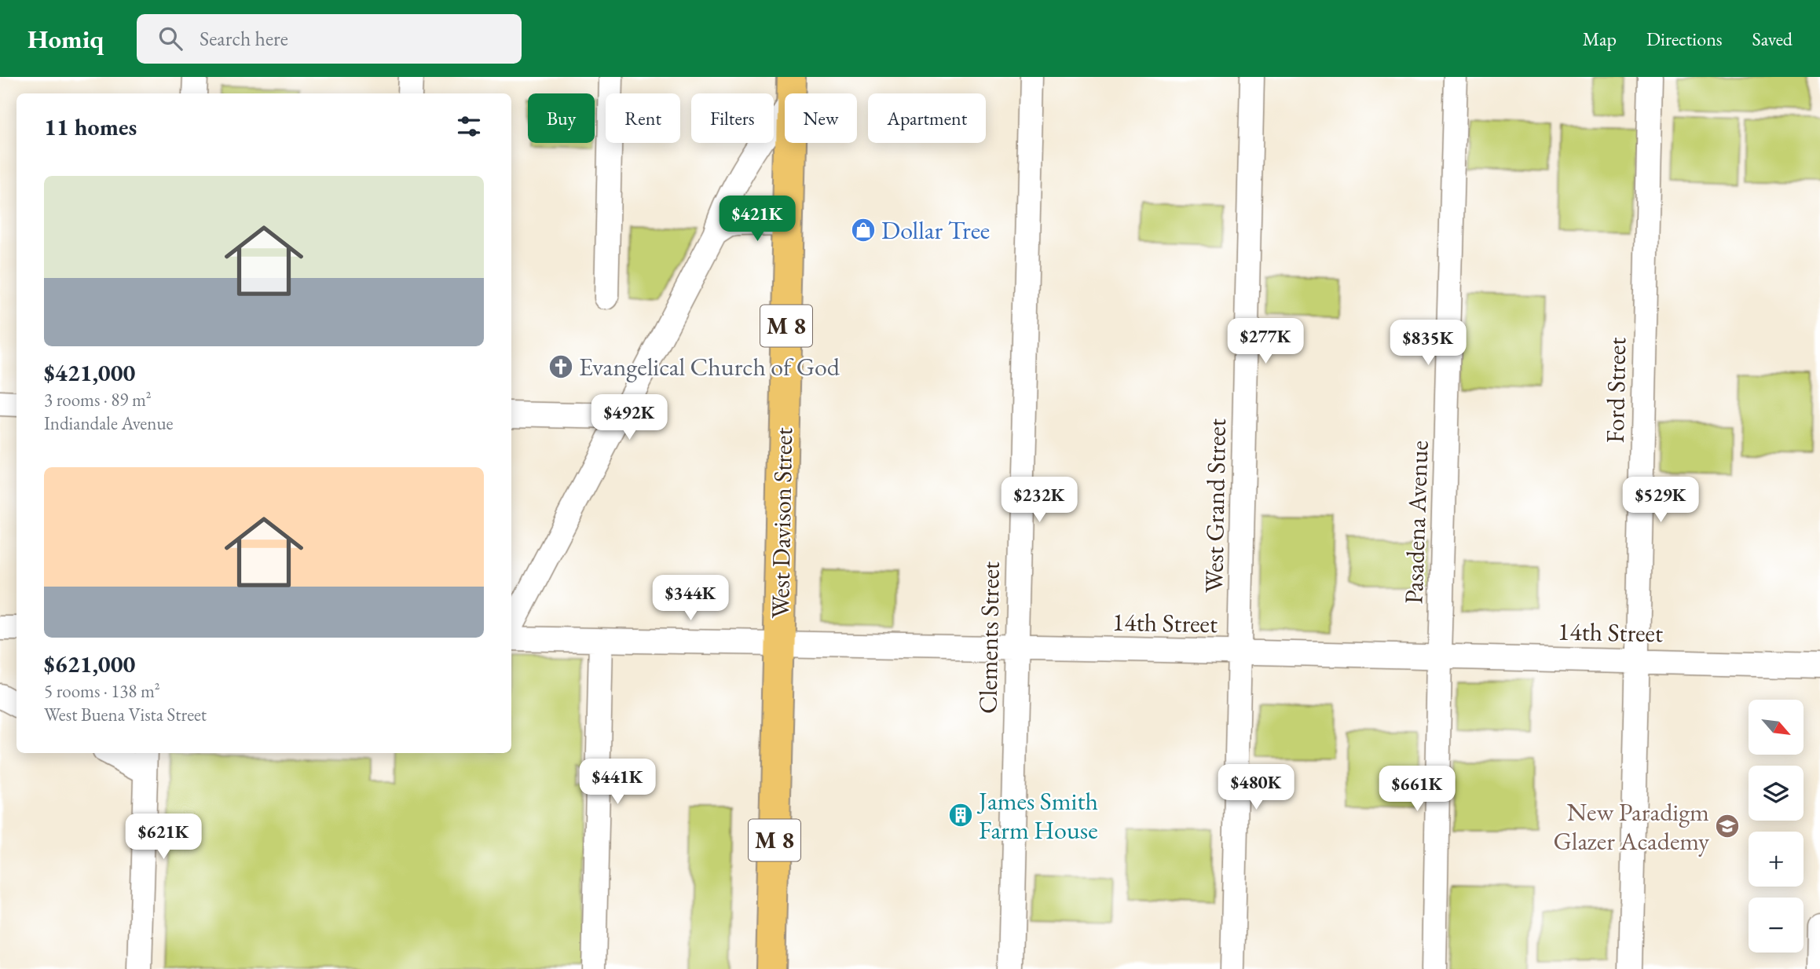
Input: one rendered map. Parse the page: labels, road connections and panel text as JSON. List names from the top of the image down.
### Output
{
  "streets": {
    "highway": ["M 8", "West Davison Street"],
    "street": [
      "Ford Street",
      "West Grand Street",
      "Pasadena Avenue",
      "14th Street",
      "Clements Street"
    ]
  },
  "crossings": [
    ["Ford Street", "14th Street"],
    ["West Grand Street", "14th Street"],
    ["Pasadena Avenue", "14th Street"],
    ["West Davison Street", "14th Street"],
    ["14th Street", "Clements Street"]
  ],
  "places": {
    "shop": ["Dollar Tree"],
    "church": ["Evangelical Church of God"],
    "building": ["James Smith Farm House"],
    "school or university": ["New Paradigm Glazer Academy"]
  },
  "north": "bottom right",
  "page": {
    "header": "Homiq",
    "search": "Search here",
    "nav": ["Map", "Directions", "Saved"],
    "chip": [
      "Buy",
      "Rent",
      "Filters",
      "New",
      "Apartment"
    ],
    "heading": "11 homes",
    "list": [
      {
        "name": "$421,000",
        "note": "3 rooms · 89 m² · Indiandale Avenue"
      },
      {
        "name": "$621,000",
        "note": "5 rooms · 138 m² · West Buena Vista Street"
      }
    ],
    "price": [
      "$421K",
      "$277K",
      "$835K",
      "$492K",
      "$232K",
      "$529K",
      "$344K",
      "$441K",
      "$480K",
      "$661K",
      "$621K"
    ],
    "map_buttons": ["+", "−"]
  }
}
